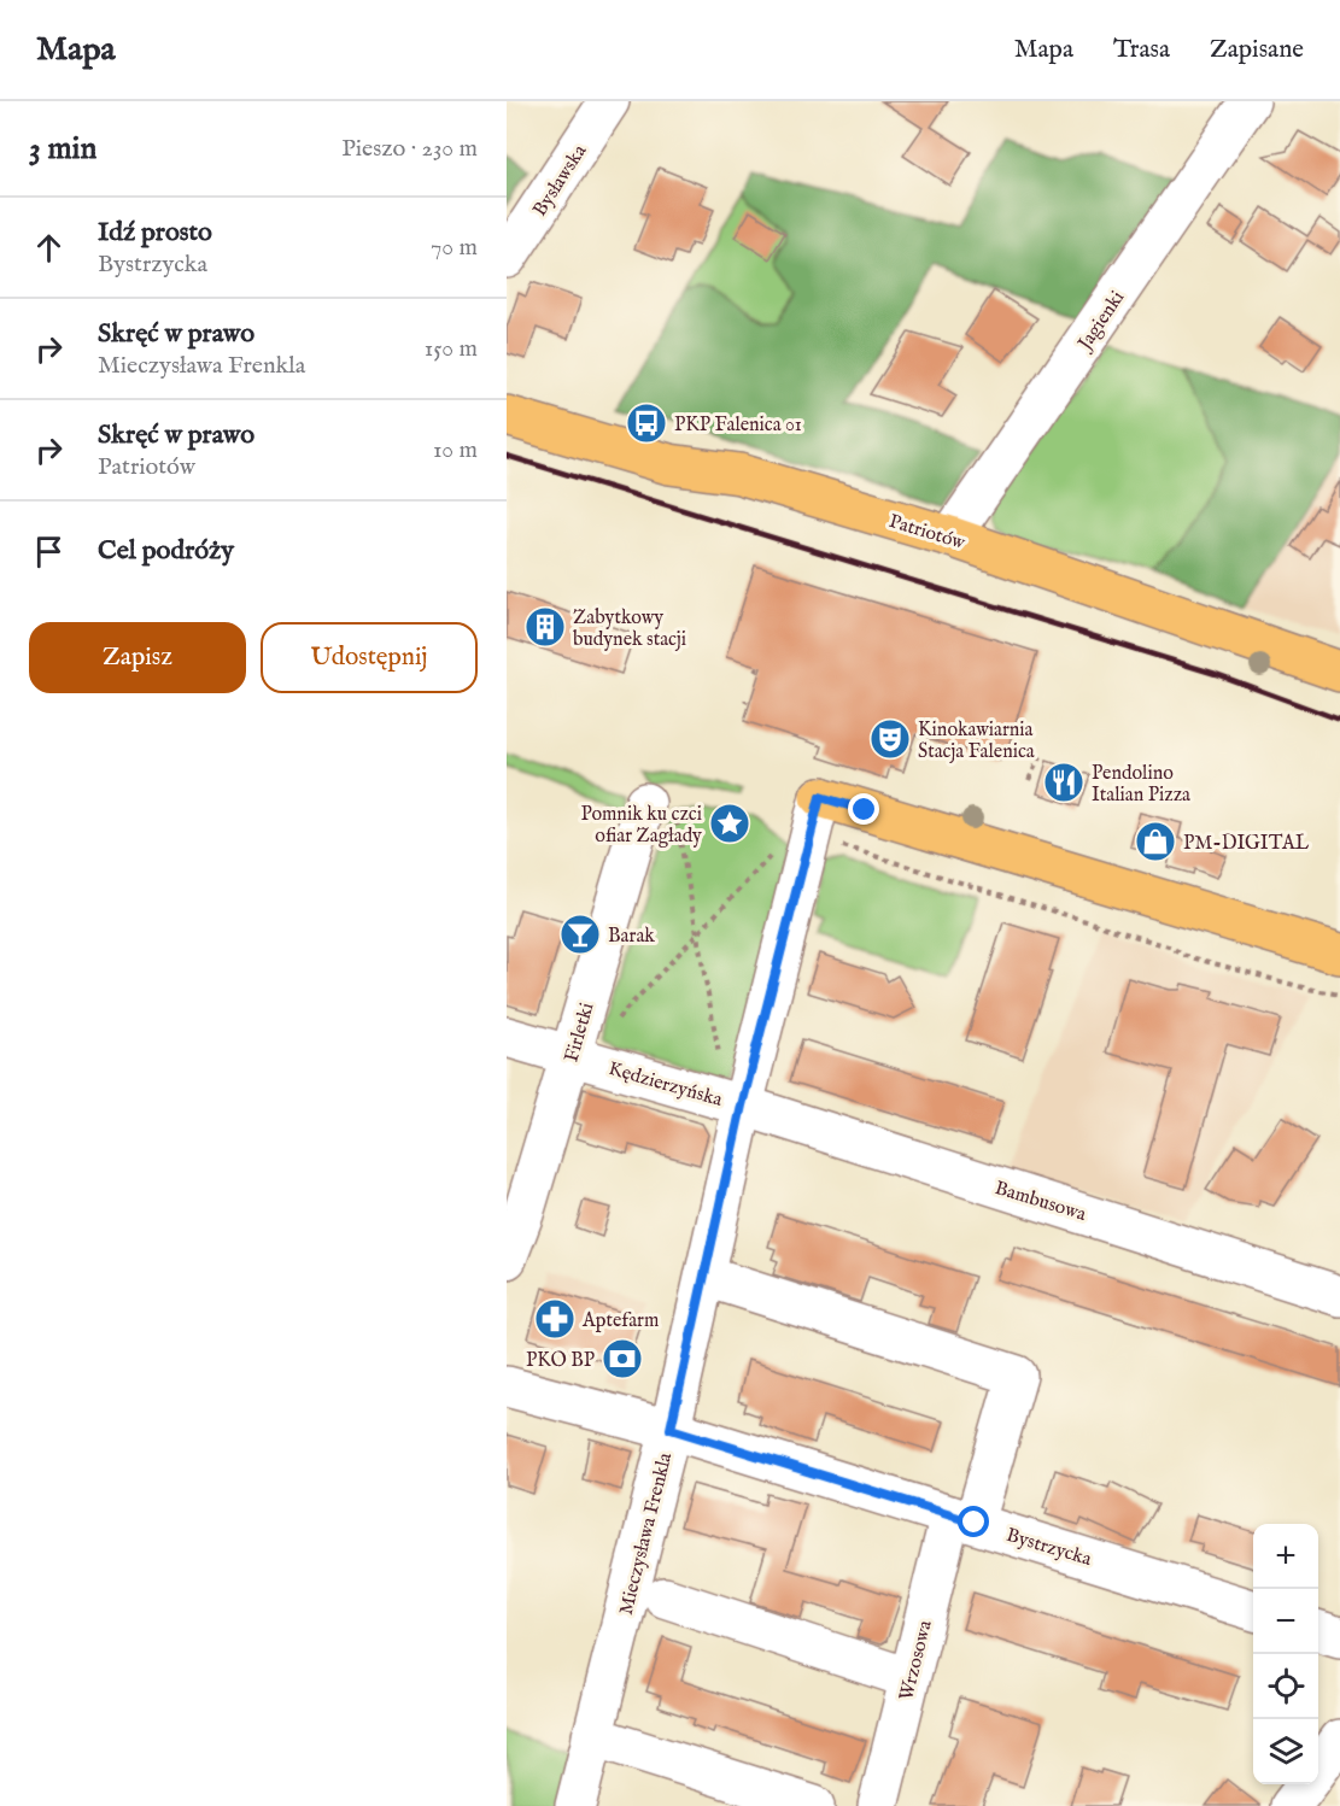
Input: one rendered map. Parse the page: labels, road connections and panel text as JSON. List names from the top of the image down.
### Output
{
  "streets": {
    "main road": ["Patriotów"],
    "street": [
      "Bysławska",
      "Jagienki",
      "Firletki",
      "Kędzierzyńska",
      "Bambusowa",
      "Mieczysława Frenkla",
      "Bystrzycka",
      "Wrzosowa"
    ]
  },
  "crossings": [
    ["Jagienki", "Patriotów"],
    ["Firletki", "Kędzierzyńska"],
    ["Kędzierzyńska", "Bambusowa"],
    ["Kędzierzyńska", "Mieczysława Frenkla"],
    ["Bambusowa", "Mieczysława Frenkla"],
    ["Mieczysława Frenkla", "Bystrzycka"],
    ["Mieczysława Frenkla", "Wrzosowa"],
    ["Bystrzycka", "Wrzosowa"]
  ],
  "places": {
    "bus stop": ["PKP Falenica 01"],
    "building": ["Zabytkowy budynek stacji"],
    "theatre": ["Kinokawiarnia Stacja Falenica"],
    "restaurant": ["Pendolino Italian Pizza"],
    "place": ["Pomnik ku czci ofiar Zagłady"],
    "shop": ["PM-DIGITAL"],
    "bar": ["Barak"],
    "pharmacy": ["Aptefarm"],
    "bank": ["PKO BP"]
  },
  "page": {
    "header": "Mapa",
    "nav": ["Mapa", "Trasa", "Zapisane"],
    "heading": ["3 min", "Pieszo · 230 m"],
    "list": [
      ["Idź prosto", "Bystrzycka", "70 m"],
      ["Skręć w prawo", "Mieczysława Frenkla", "150 m"],
      ["Skręć w prawo", "Patriotów", "10 m"],
      "Cel podróży"
    ],
    "buttons": ["Zapisz", "Udostępnij"],
    "map_buttons": ["+", "−"]
  }
}
